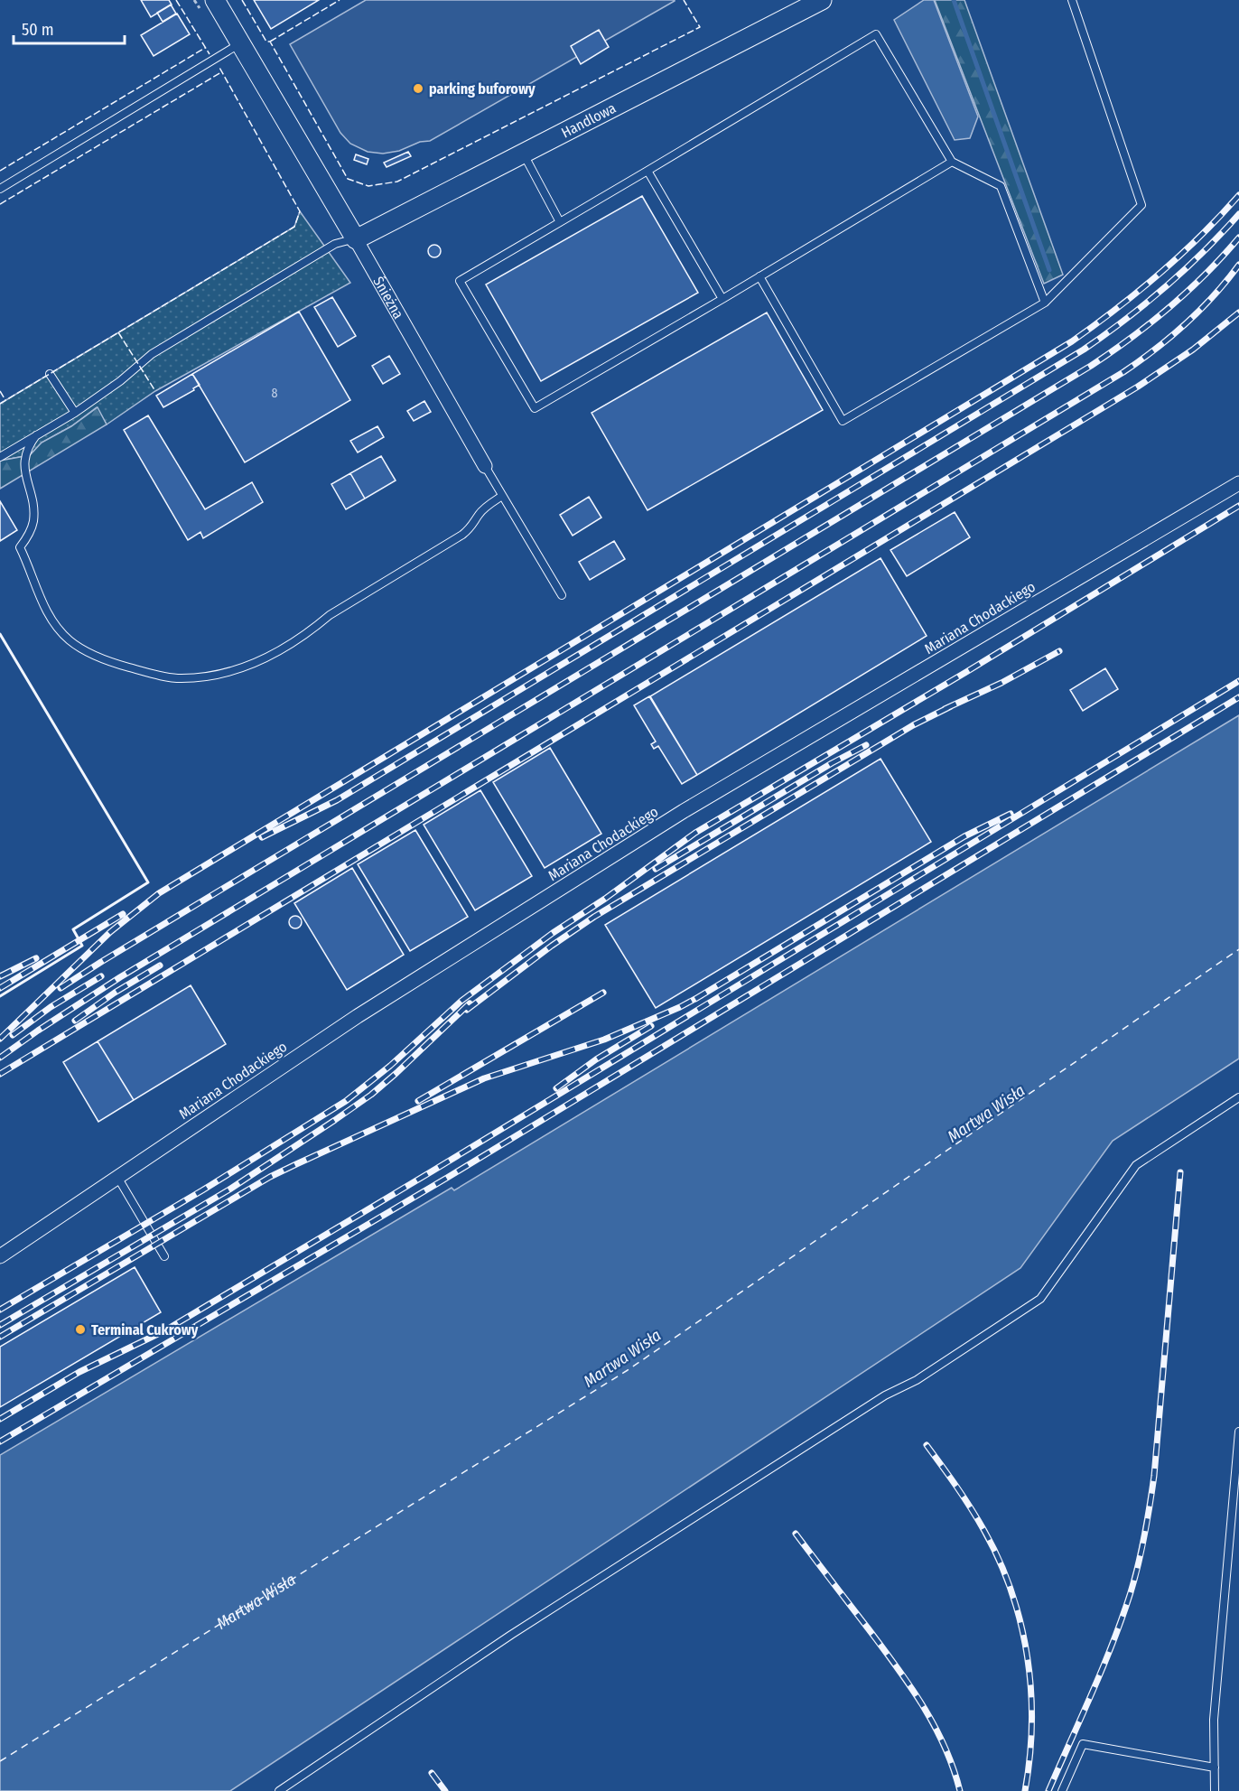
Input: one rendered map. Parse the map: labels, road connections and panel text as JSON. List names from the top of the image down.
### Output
{
  "streets": {
    "street": ["Handlowa", "Śnieżna", "Mariana Chodackiego"]
  },
  "crossings": [
    ["Handlowa", "Śnieżna"]
  ],
  "water": ["Martwa Wisła"],
  "places": ["parking buforowy", "Terminal Cukrowy"],
  "house_numbers": ["8"],
  "scale_bar": "50 m"
}
